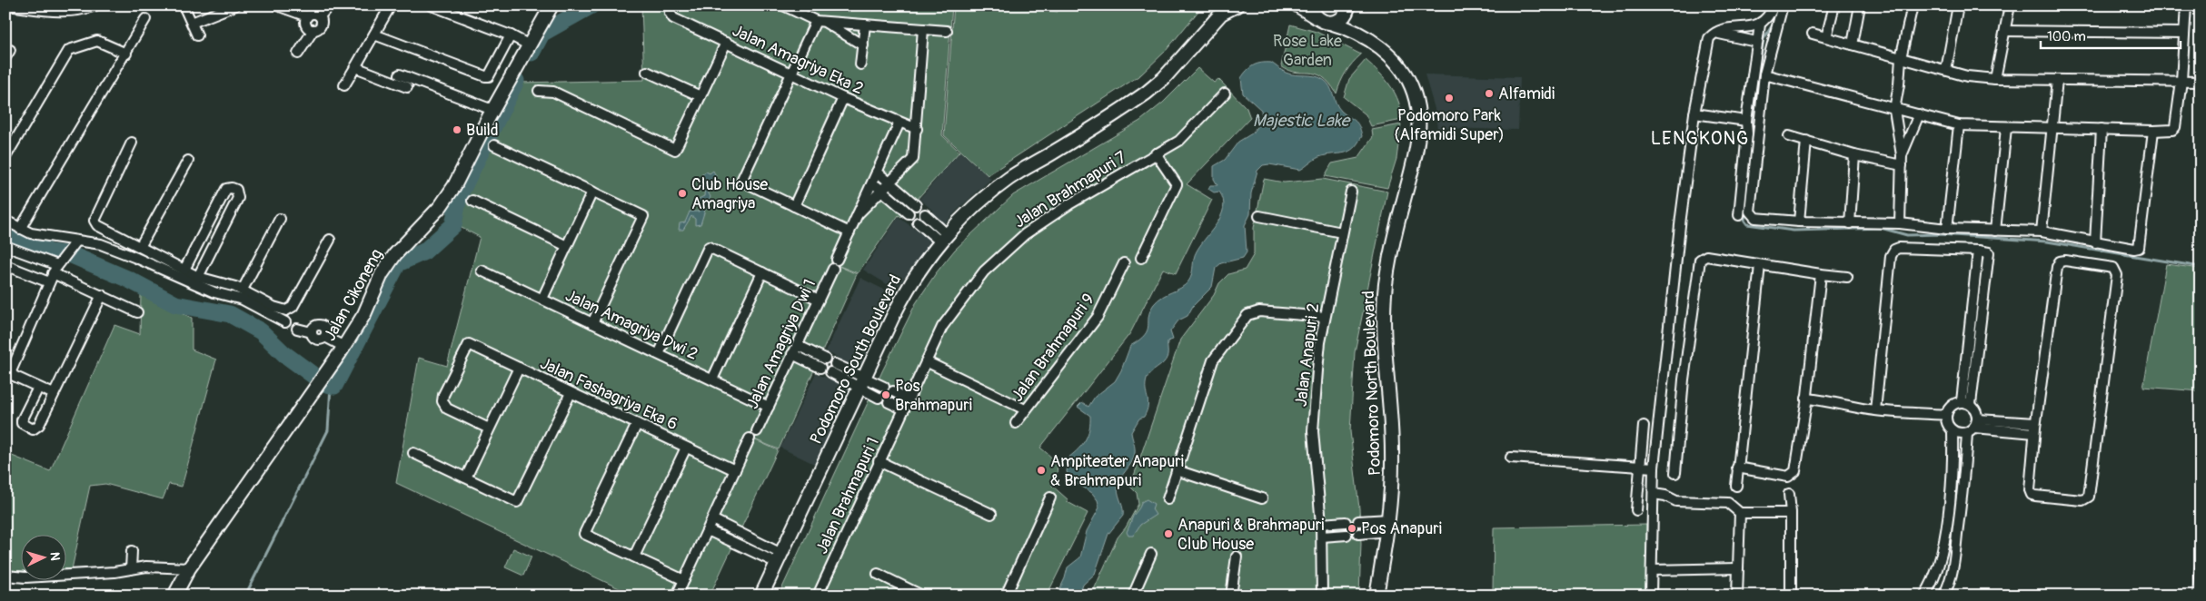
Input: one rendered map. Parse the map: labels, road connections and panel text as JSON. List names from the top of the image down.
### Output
{
  "streets": {
    "street": [
      "Jalan Amagriya Eka 2",
      "Jalan Brahmapuri 7",
      "Jalan Cikoneng",
      "Jalan Amagriya Dwi 2",
      "Jalan Amagriya Dwi 1",
      "Jalan Brahmapuri 9",
      "Jalan Anapuri 2",
      "Podomoro South Boulevard",
      "Podomoro North Boulevard",
      "Jalan Fashagriya Eka 6",
      "Jalan Brahmapuri 1"
    ]
  },
  "crossings": [
    ["Jalan Brahmapuri 7", "Jalan Brahmapuri 1"],
    ["Jalan Amagriya Dwi 2", "Jalan Amagriya Dwi 1"],
    ["Jalan Amagriya Dwi 1", "Jalan Fashagriya Eka 6"]
  ],
  "districts": ["LENGKONG"],
  "water": ["Majestic Lake"],
  "parks": ["Rose Lake Garden"],
  "places": [
    "Alfamidi",
    "Podomoro Park (Alfamidi Super)",
    "Build",
    "Club House Amagriya",
    "Pos Brahmapuri",
    "Ampiteater Anapuri & Brahmapuri",
    "Pos Anapuri",
    "Anapuri & Brahmapuri Club House"
  ],
  "scale_bar": "100 m",
  "north": "right"
}
